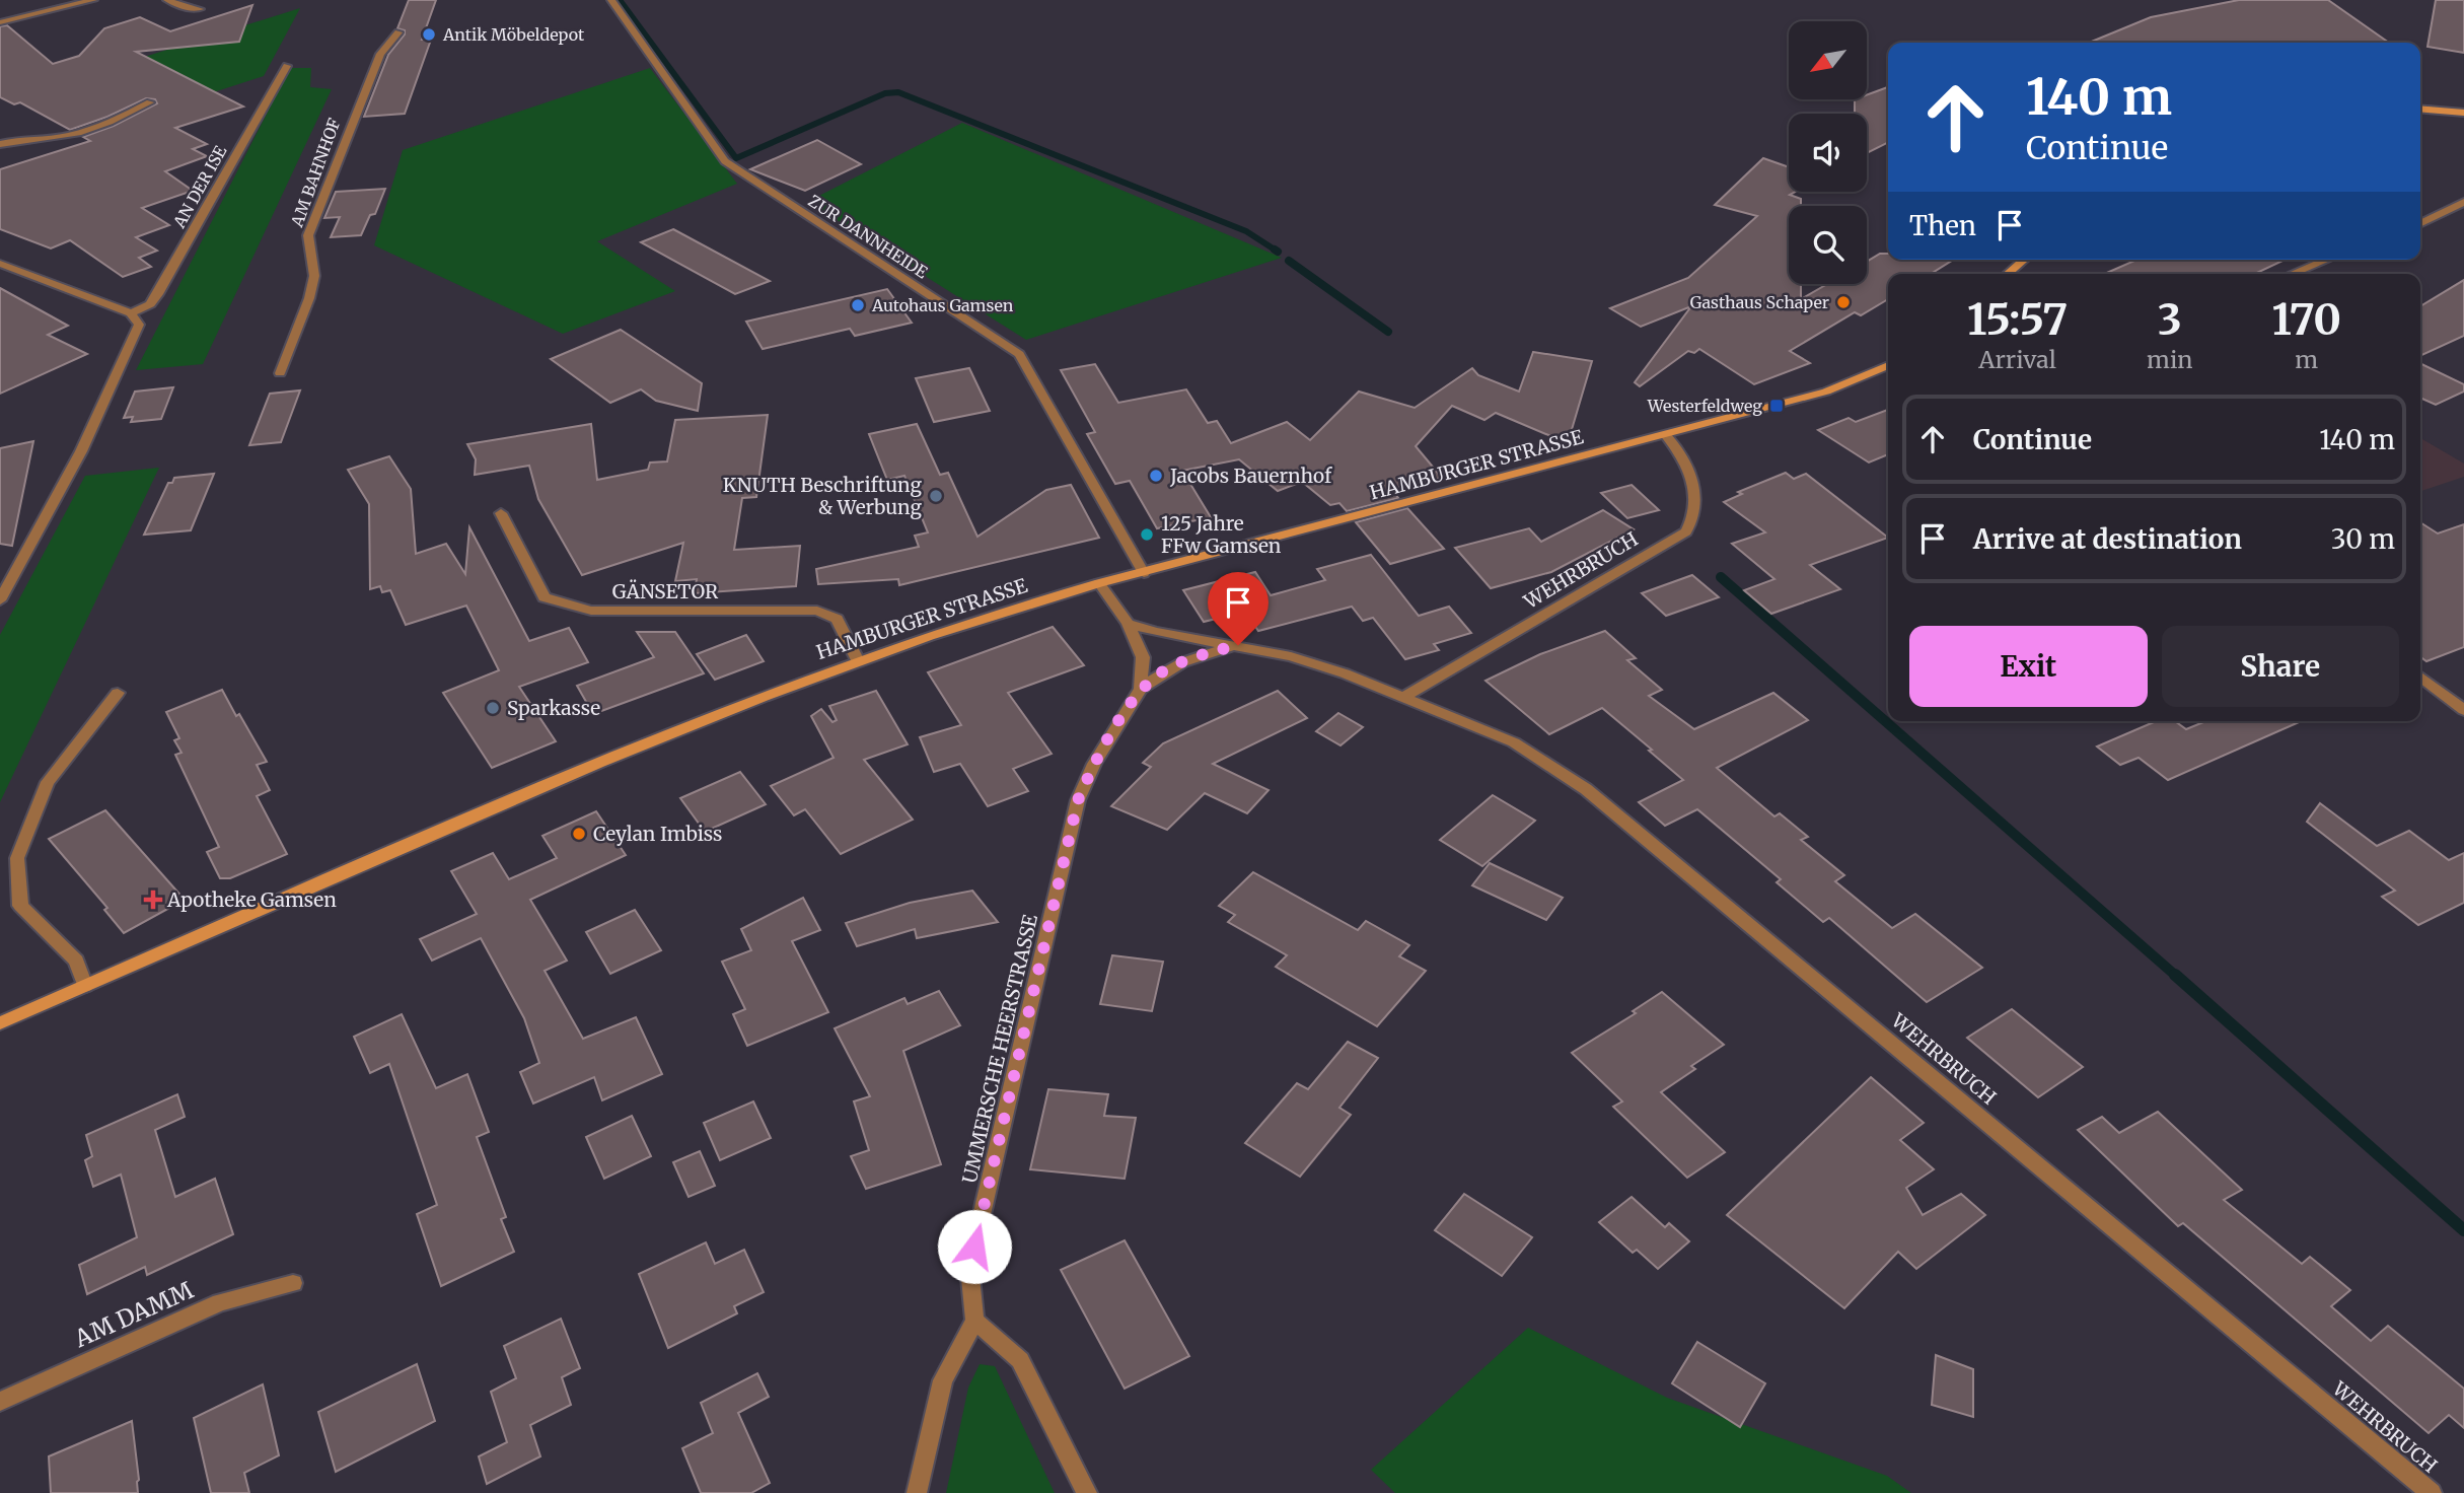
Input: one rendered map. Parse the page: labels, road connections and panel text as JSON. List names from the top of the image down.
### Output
{
  "streets": {
    "street": [
      "AM BAHNHOF",
      "AN DER ISE",
      "ZUR DANNHEIDE",
      "HAMBURGER STRASSE",
      "WEHRBRUCH",
      "GÄNSETOR",
      "UMMERSCHE HEERSTRASSE",
      "AM DAMM"
    ]
  },
  "crossings": [
    ["ZUR DANNHEIDE", "HAMBURGER STRASSE"],
    ["HAMBURGER STRASSE", "WEHRBRUCH"],
    ["HAMBURGER STRASSE", "GÄNSETOR"]
  ],
  "places": {
    "other": [
      "Antik Möbeldepot",
      "Gasthaus Schaper",
      "Autohaus Gamsen",
      "Jacobs Bauernhof",
      "KNUTH Beschriftung & Werbung",
      "125 Jahre FFw Gamsen",
      "Sparkasse",
      "Ceylan Imbiss"
    ],
    "transit": ["Westerfeldweg"],
    "health": ["Apotheke Gamsen"]
  },
  "north": "bottom left",
  "page": {
    "turn": ["140 m", "Continue"],
    "then": "Then",
    "eta": [
      "15:57",
      "Arrival",
      "3",
      "min",
      "170",
      "m"
    ],
    "list": [
      {
        "name": "Continue",
        "value": "140 m"
      },
      {
        "name": "Arrive at destination",
        "value": "30 m"
      }
    ],
    "buttons": ["Exit", "Share"]
  }
}
